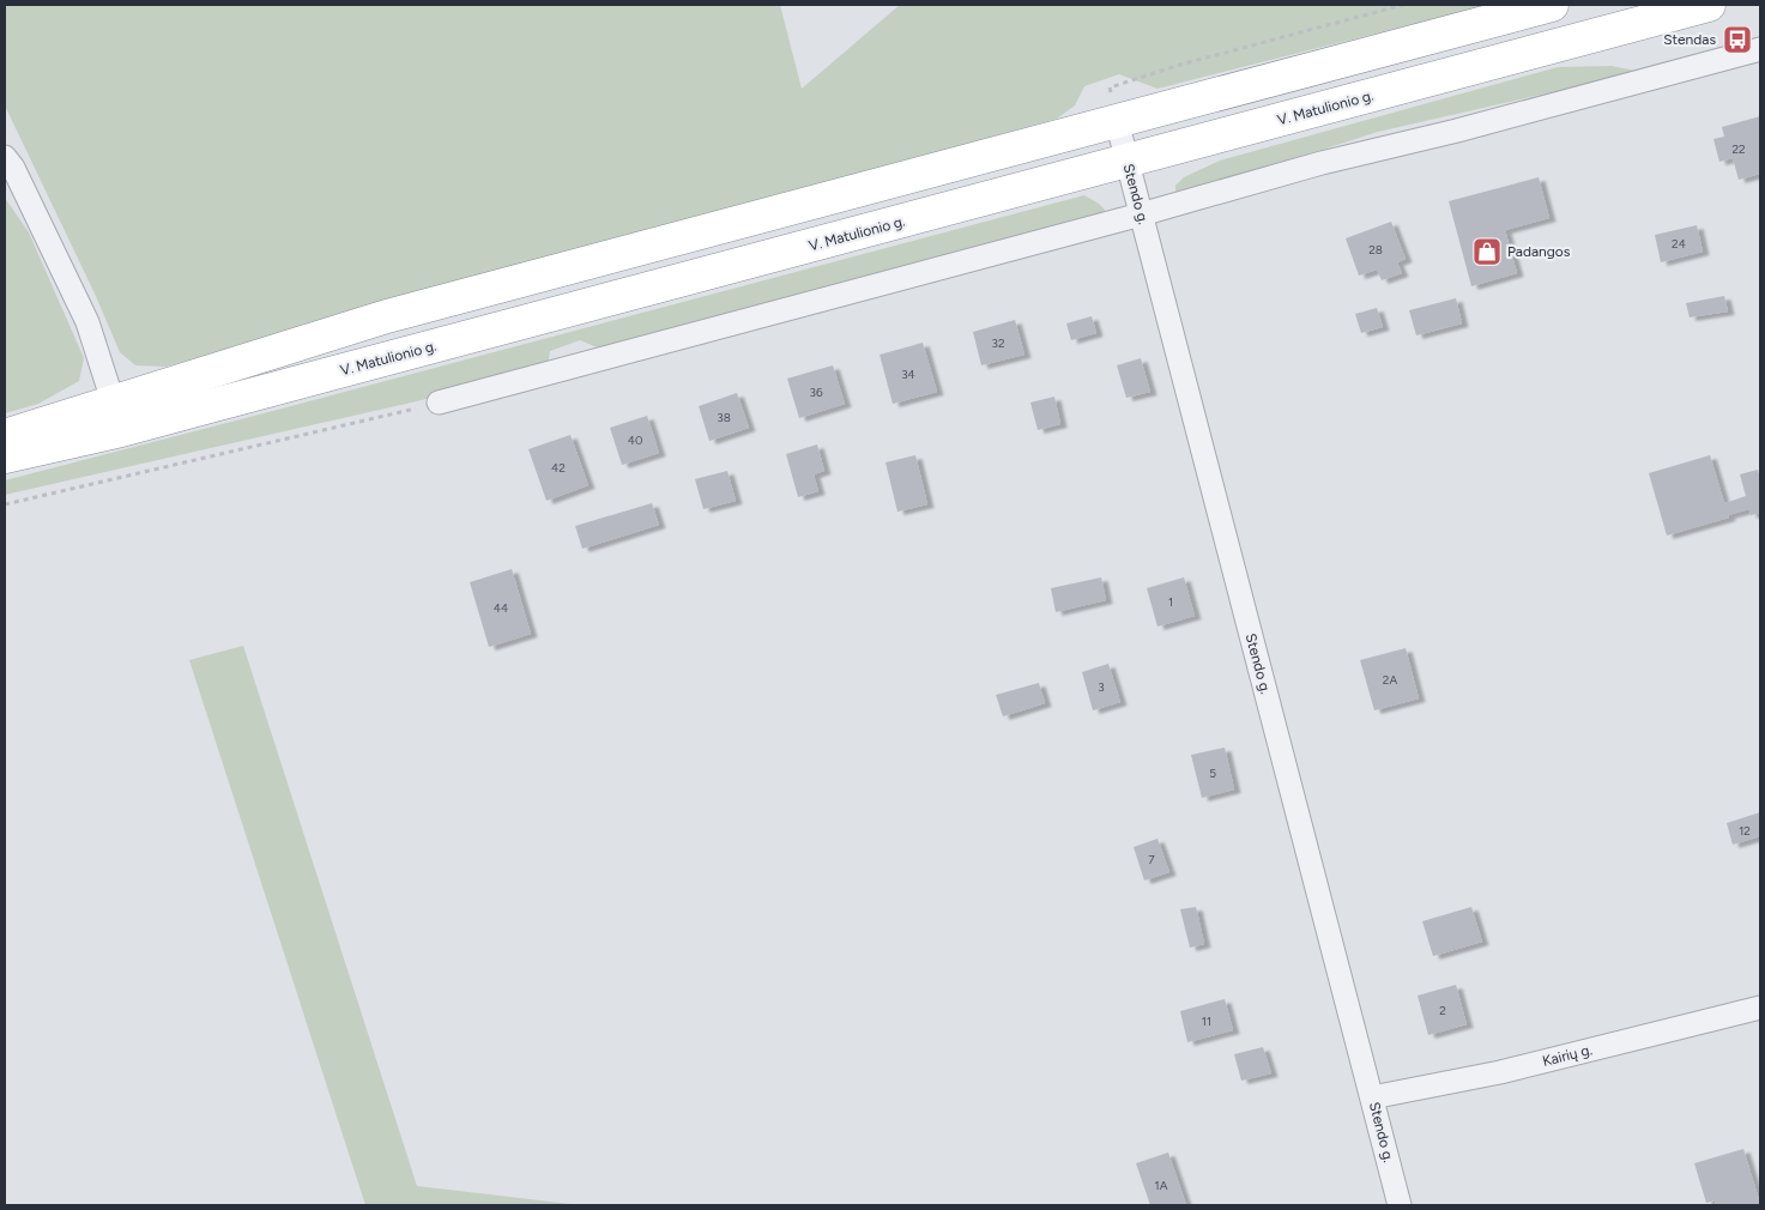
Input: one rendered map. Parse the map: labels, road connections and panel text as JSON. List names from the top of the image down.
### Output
{
  "streets": {
    "highway": ["V. Matulionio g."],
    "street": ["Stendo g.", "Kairių g."]
  },
  "crossings": [
    ["V. Matulionio g.", "Stendo g."],
    ["Stendo g.", "Kairių g."]
  ],
  "places": {
    "bus stop": ["Stendas"],
    "shop": ["Padangos"]
  },
  "house_numbers": [
    "22",
    "24",
    "28",
    "32",
    "34",
    "36",
    "38",
    "40",
    "42",
    "1",
    "44",
    "2A",
    "3",
    "5",
    "12",
    "7",
    "2",
    "11",
    "1A"
  ]
}
